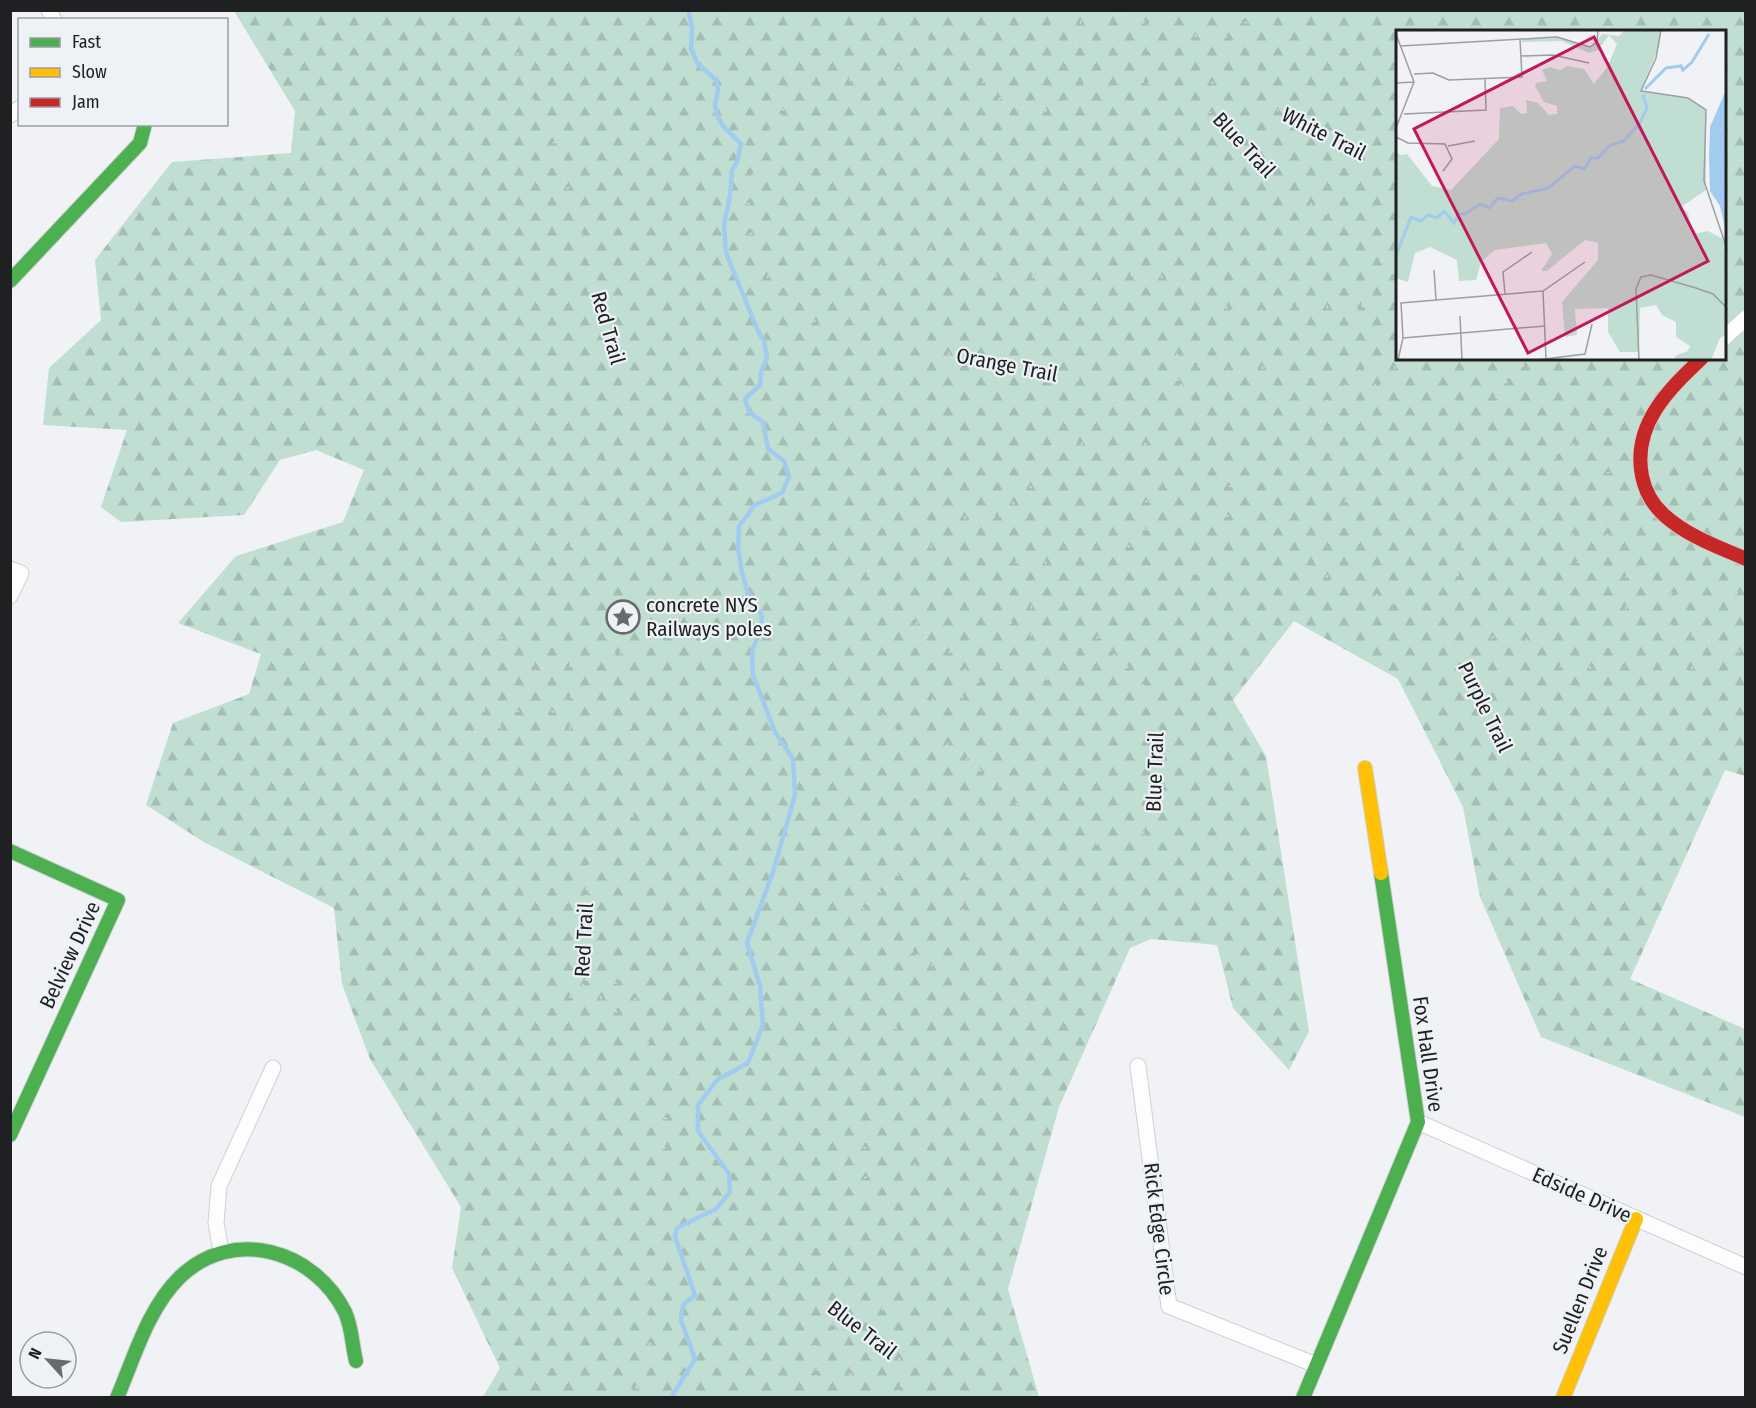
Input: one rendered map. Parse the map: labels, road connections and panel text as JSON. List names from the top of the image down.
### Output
{
  "streets": {
    "street": [
      "Belview Drive",
      "Fox Hall Drive",
      "Edside Drive",
      "Rick Edge Circle",
      "Suellen Drive"
    ],
    "path": [
      "White Trail",
      "Blue Trail",
      "Red Trail",
      "Orange Trail",
      "Purple Trail"
    ]
  },
  "crossings": [
    ["Fox Hall Drive", "Edside Drive"],
    ["Fox Hall Drive", "Rick Edge Circle"],
    ["Edside Drive", "Suellen Drive"]
  ],
  "places": {
    "place": ["concrete NYS Railways poles"]
  },
  "legend": ["Fast", "Slow", "Jam"],
  "north": "top left"
}
